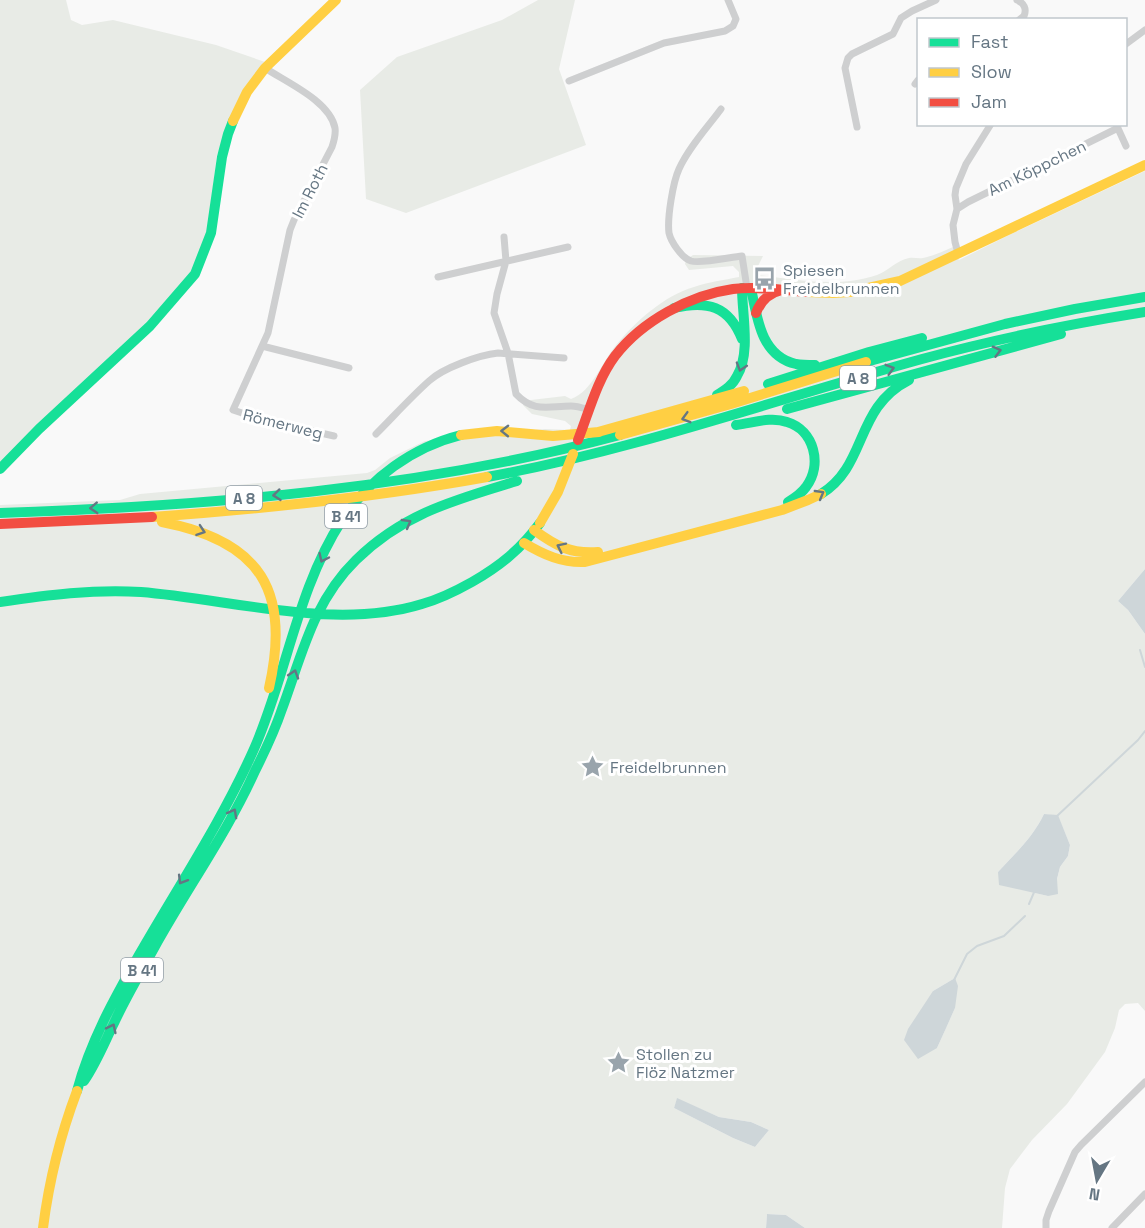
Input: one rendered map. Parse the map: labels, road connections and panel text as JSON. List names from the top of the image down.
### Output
{
  "streets": {
    "main road": ["A 8", "B 41"],
    "street": ["Am Köppchen", "Im Roth", "Römerweg"]
  },
  "crossings": [
    ["Im Roth", "Römerweg"],
    ["A 8", "B 41"]
  ],
  "places": {
    "bus stop": ["Spiesen Freidelbrunnen"],
    "place": ["Freidelbrunnen", "Stollen zu Flöz Natzmer"]
  },
  "legend": ["Fast", "Slow", "Jam"],
  "north": "bottom"
}
